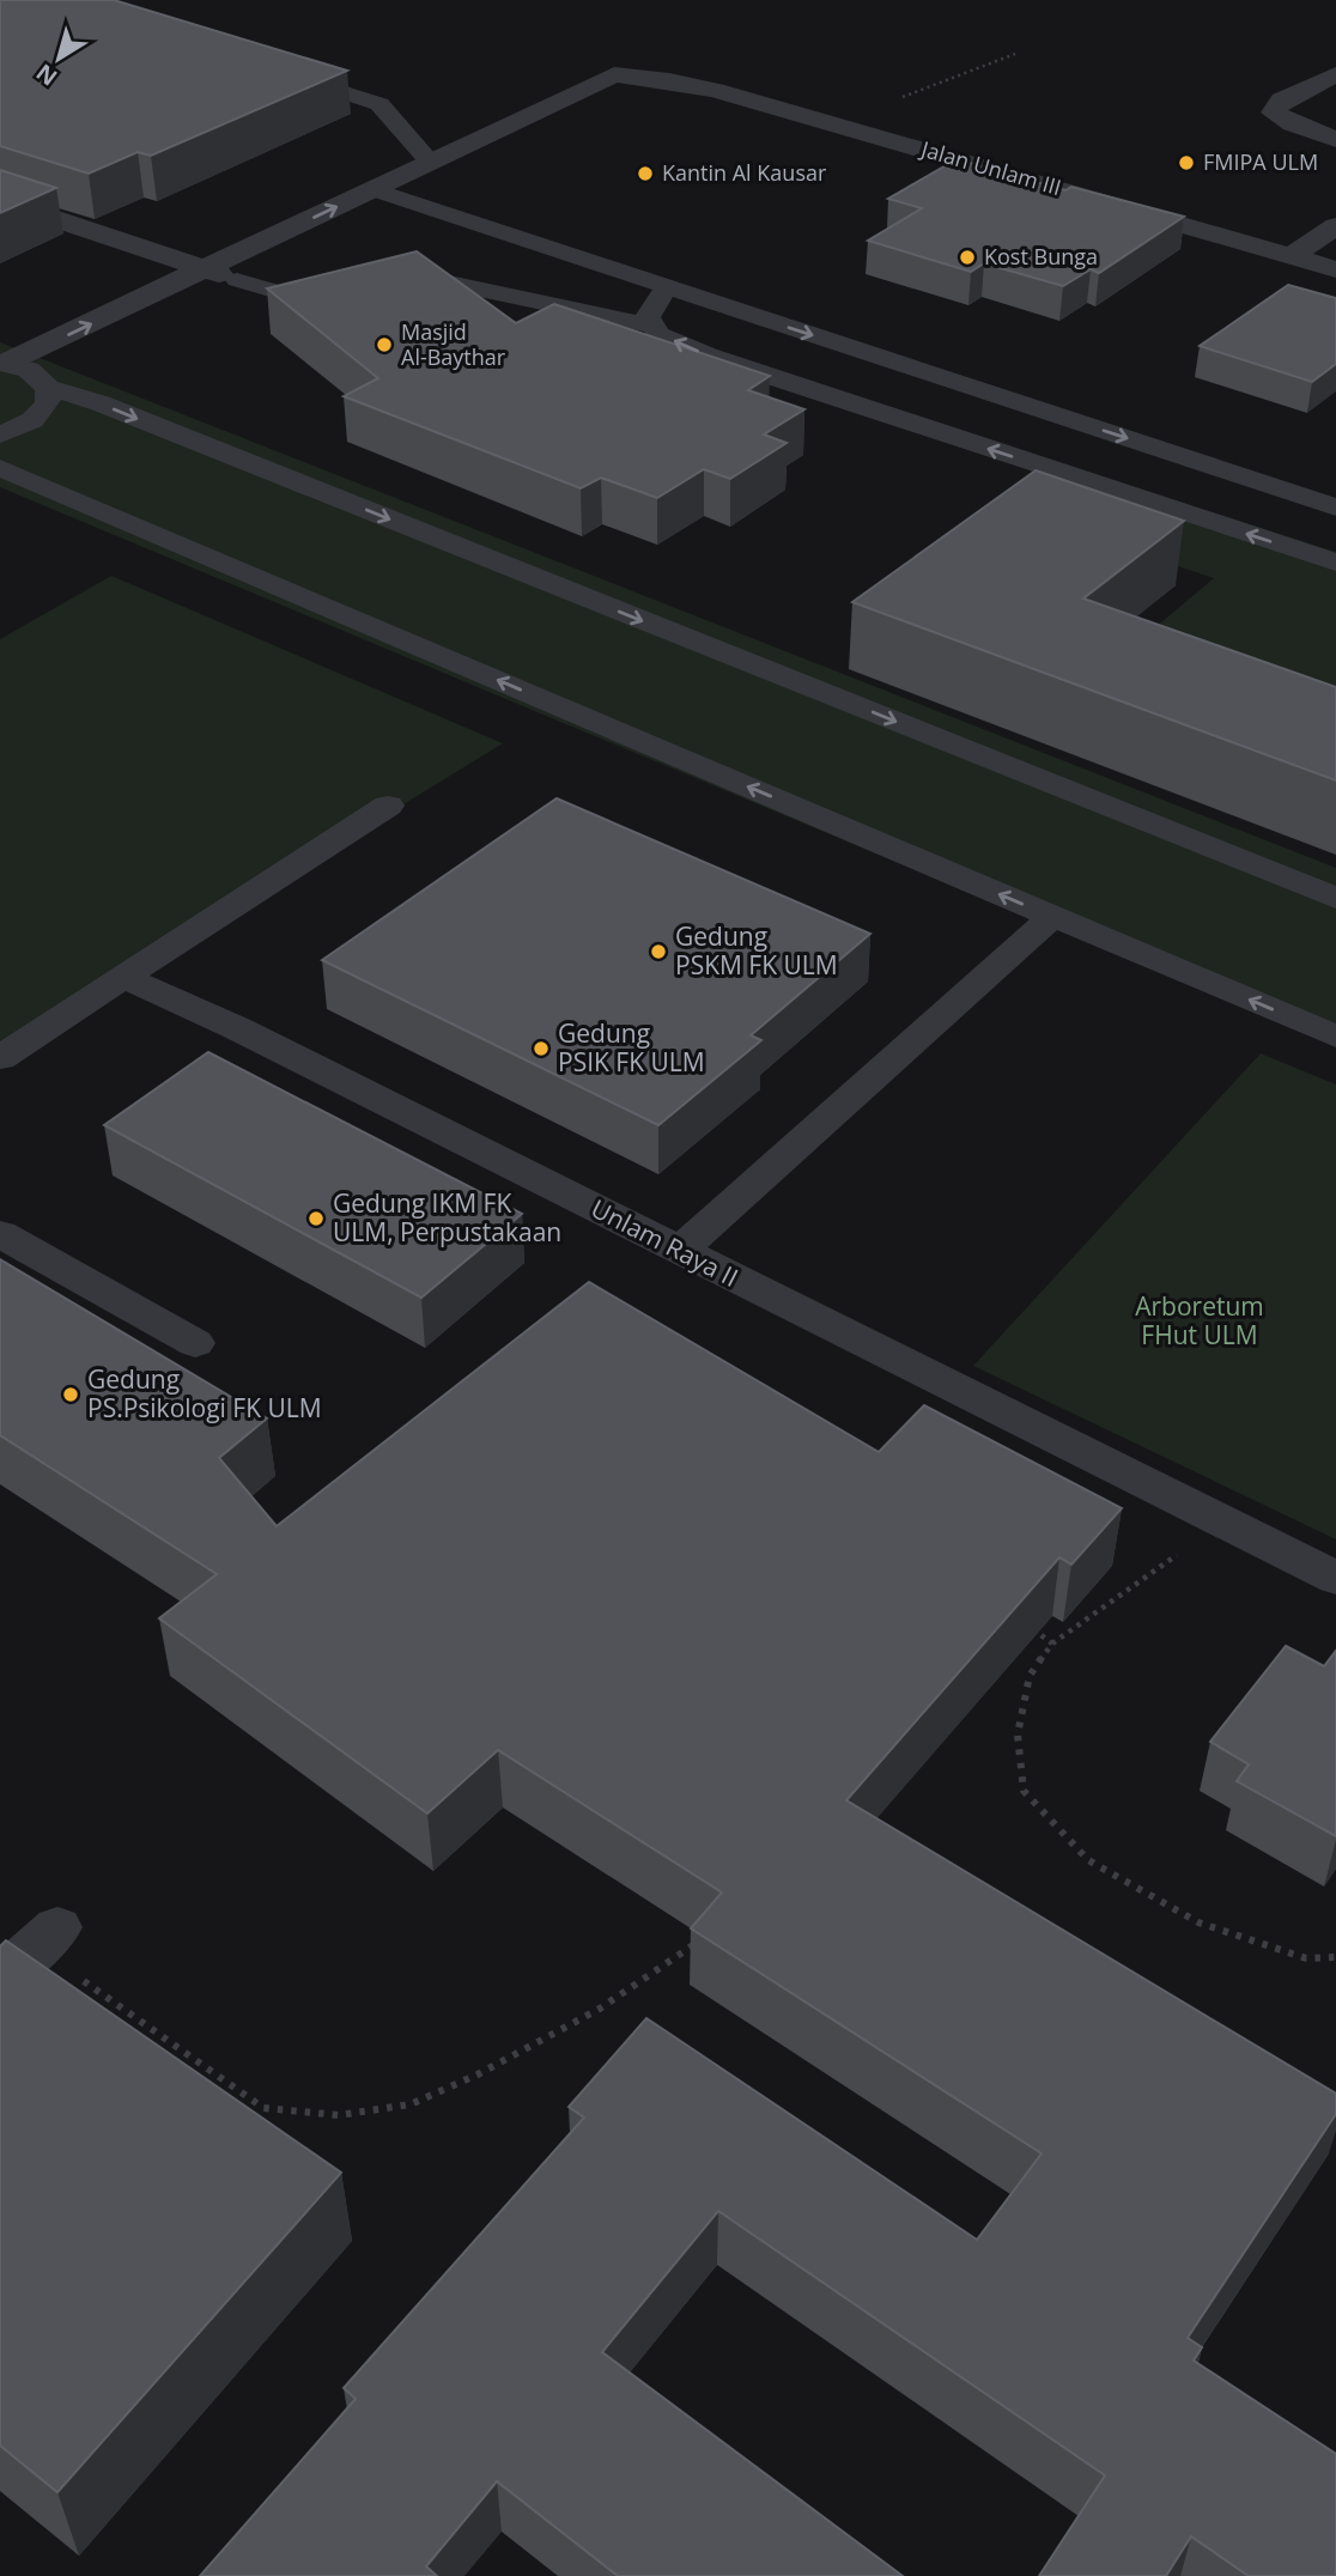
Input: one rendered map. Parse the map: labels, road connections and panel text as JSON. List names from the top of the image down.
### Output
{
  "streets": {
    "street": ["Jalan Unlam III"],
    "lane": ["Unlam Raya II"]
  },
  "parks": ["Arboretum FHut ULM"],
  "places": [
    "FMIPA ULM",
    "Kantin Al Kausar",
    "Kost Bunga",
    "Masjid Al-Baythar",
    "Gedung PSKM FK ULM",
    "Gedung PSIK FK ULM",
    "Gedung IKM FK ULM, Perpustakaan",
    "Gedung PS.Psikologi FK ULM"
  ],
  "north": "bottom left"
}
